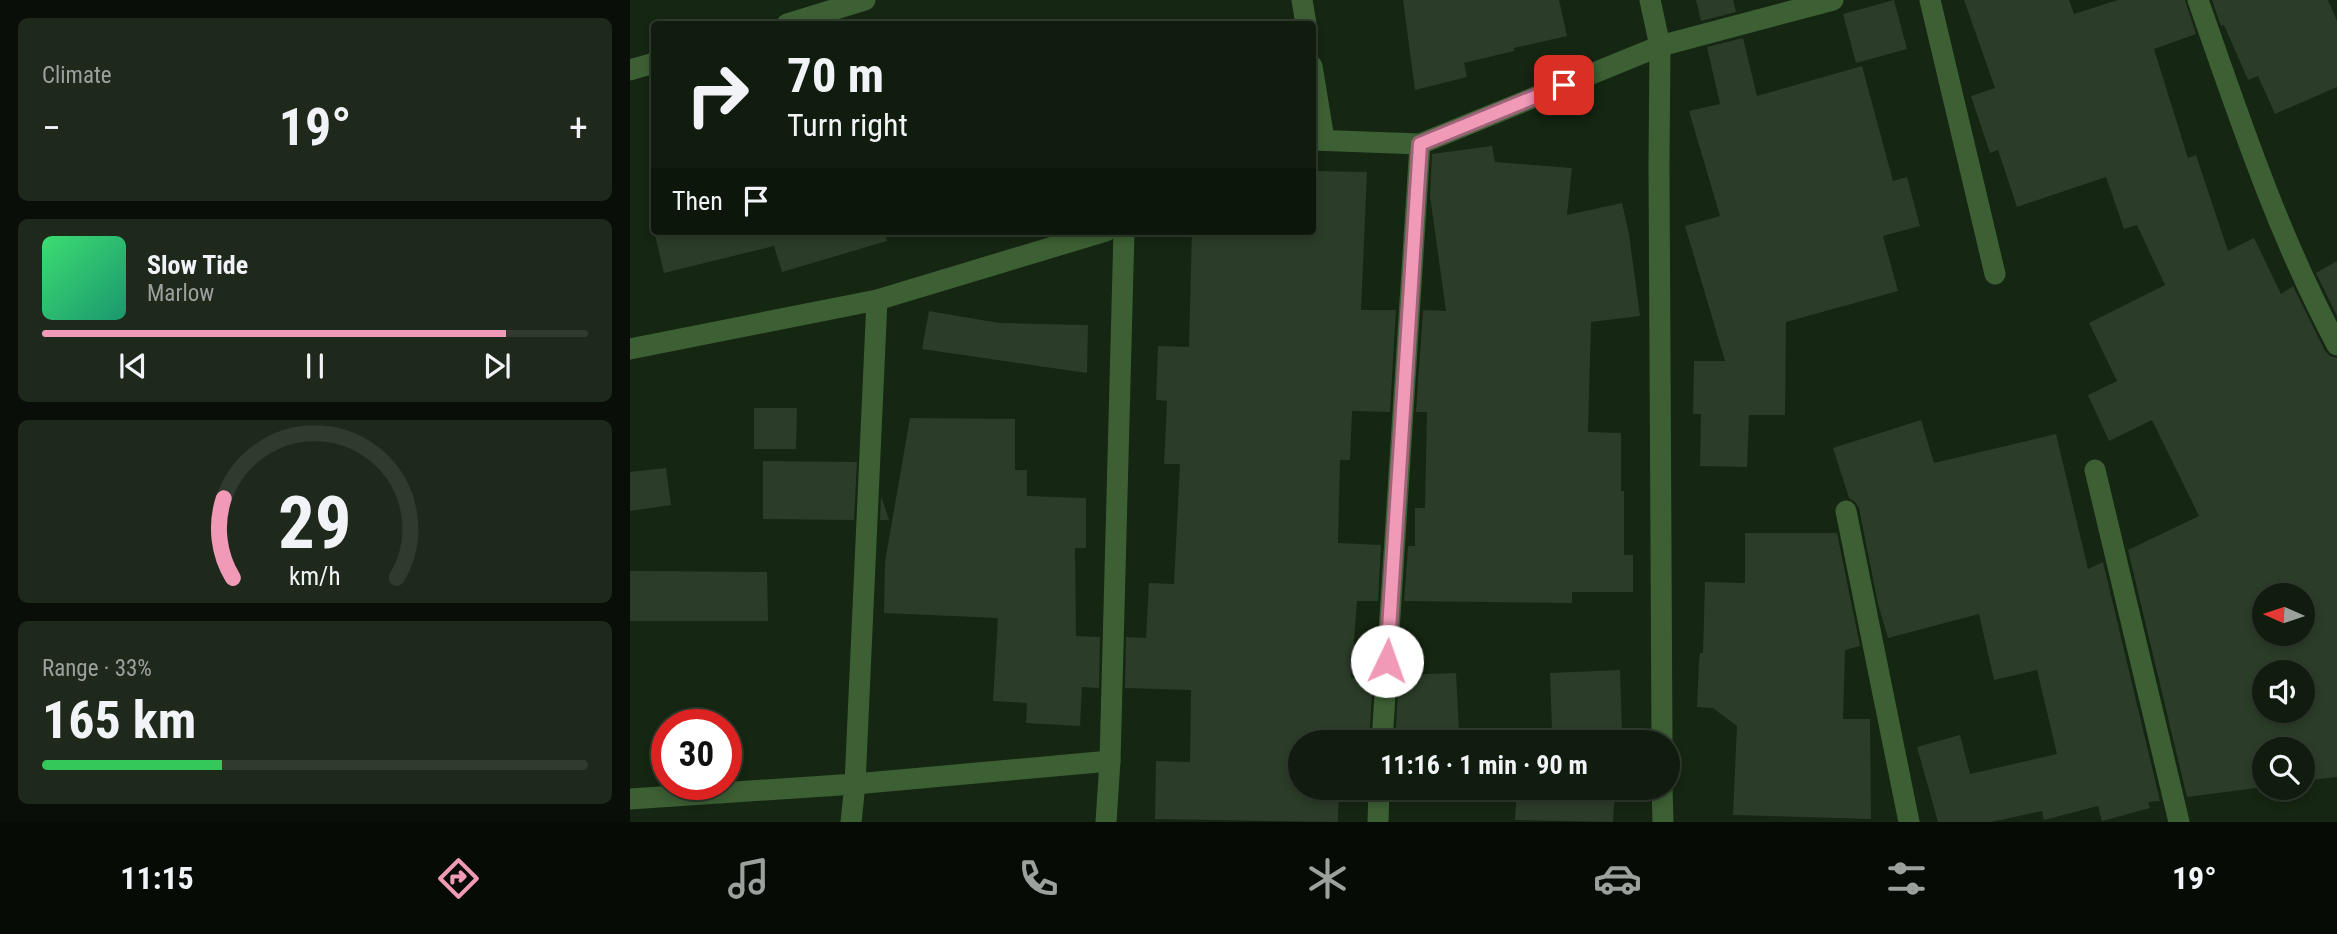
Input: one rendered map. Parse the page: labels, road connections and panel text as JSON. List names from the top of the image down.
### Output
{
  "north": "left",
  "page": {
    "tile": [
      "Climate",
      ["Range · 33%", "165 km"]
    ],
    "turn": ["70 m", "Turn right"],
    "heat": ["−", "19°", "+"],
    "then": "Then",
    "song": ["Slow Tide", "Marlow"],
    "limit": "30",
    "trip": "11:16 · 1 min · 90 m",
    "tabs": ["11:15", "19°"],
    "gauge": ["29", "km/h"]
  }
}
